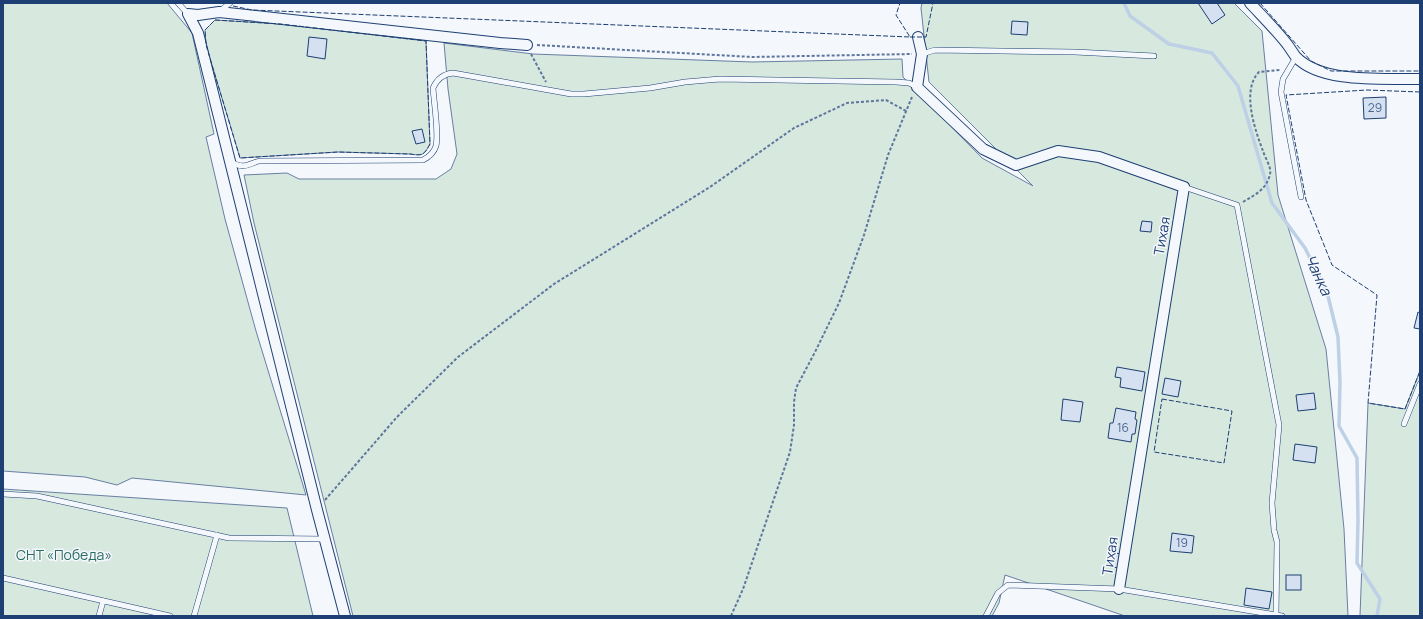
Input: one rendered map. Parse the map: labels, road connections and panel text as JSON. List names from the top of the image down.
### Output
{
  "streets": {
    "street": ["Тихая"]
  },
  "water": ["Чанка"],
  "parks": ["СНТ «Победа»"],
  "house_numbers": ["29", "16", "19"]
}
